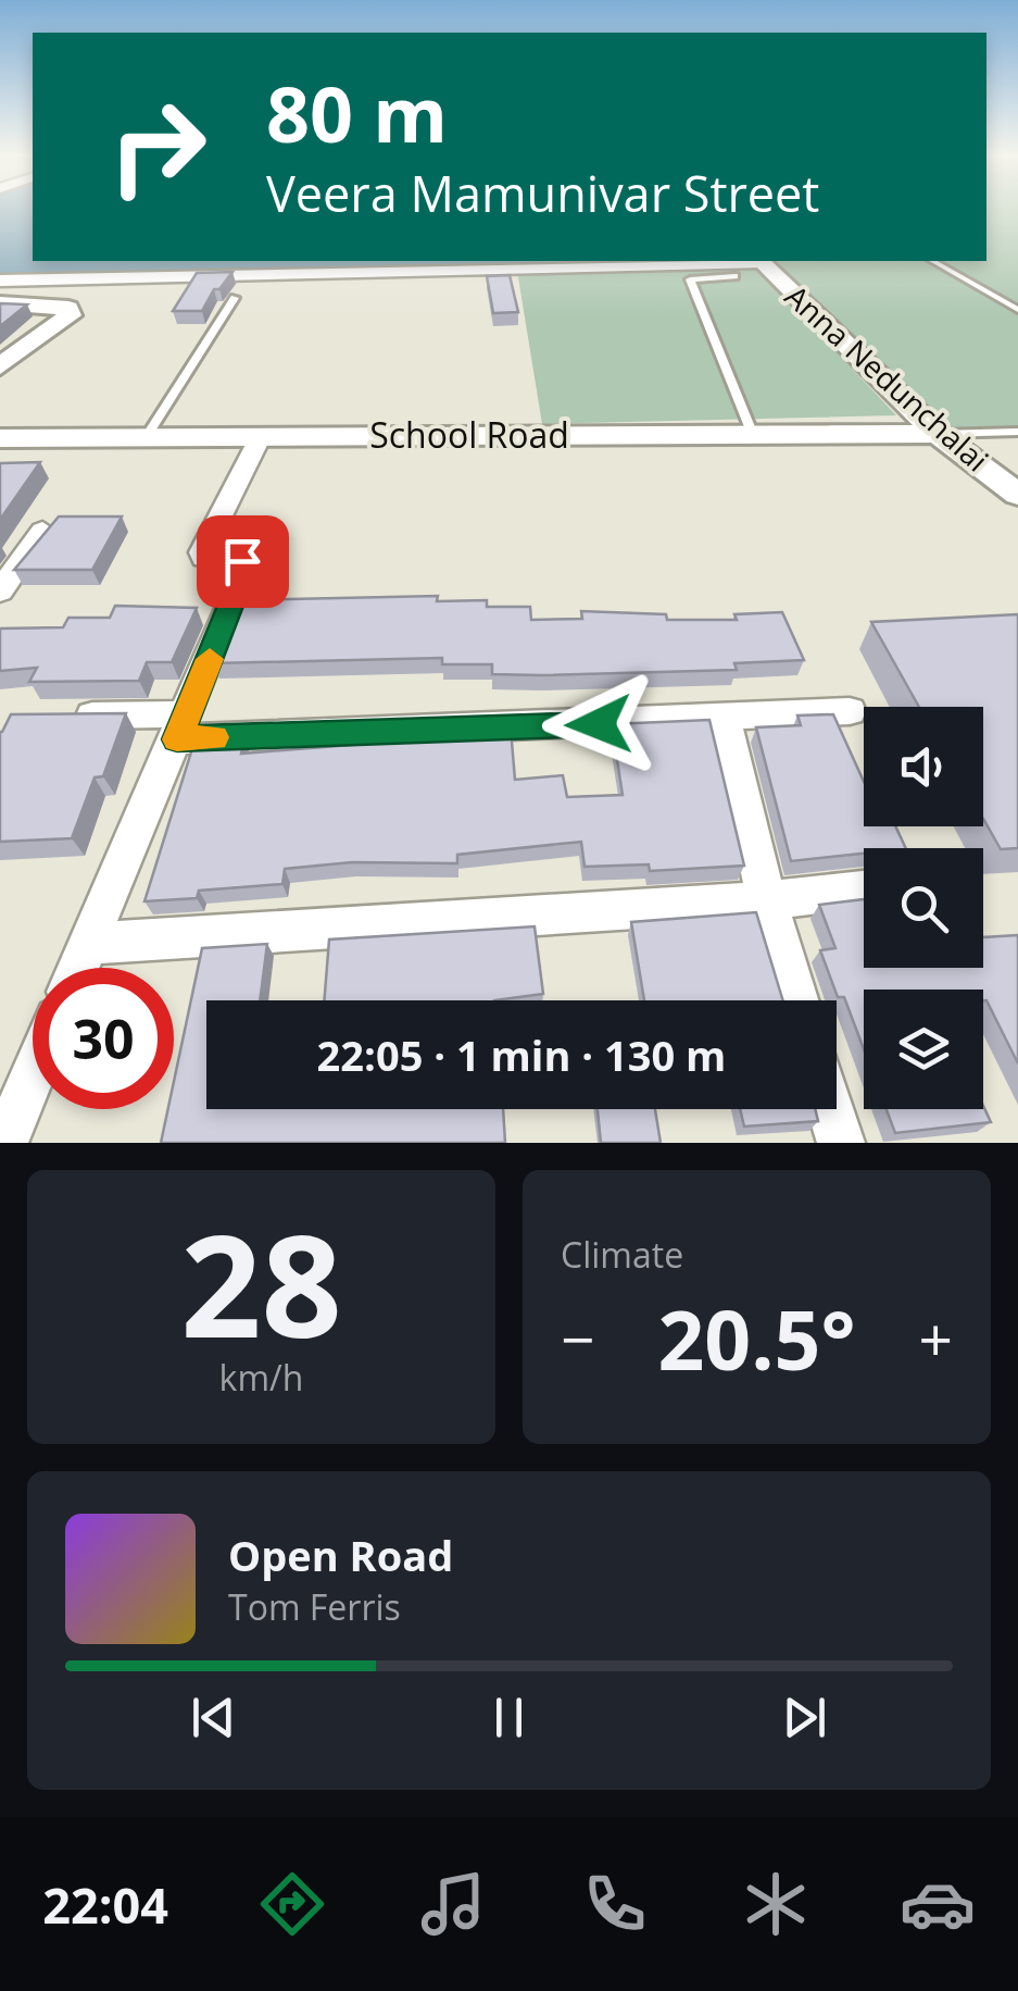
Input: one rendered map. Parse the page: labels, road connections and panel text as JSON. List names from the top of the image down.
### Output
{
  "streets": {
    "street": ["Anna Nedunchalai", "School Road"]
  },
  "crossings": [
    ["Anna Nedunchalai", "School Road"]
  ],
  "page": {
    "turn": ["80 m", "Veera Mamunivar Street"],
    "limit": "30",
    "trip": "22:05 · 1 min · 130 m",
    "tile": [
      ["28", "km/h"],
      "Climate"
    ],
    "heat": ["−", "20.5°", "+"],
    "song": ["Open Road", "Tom Ferris"],
    "tabs": "22:04"
  }
}
